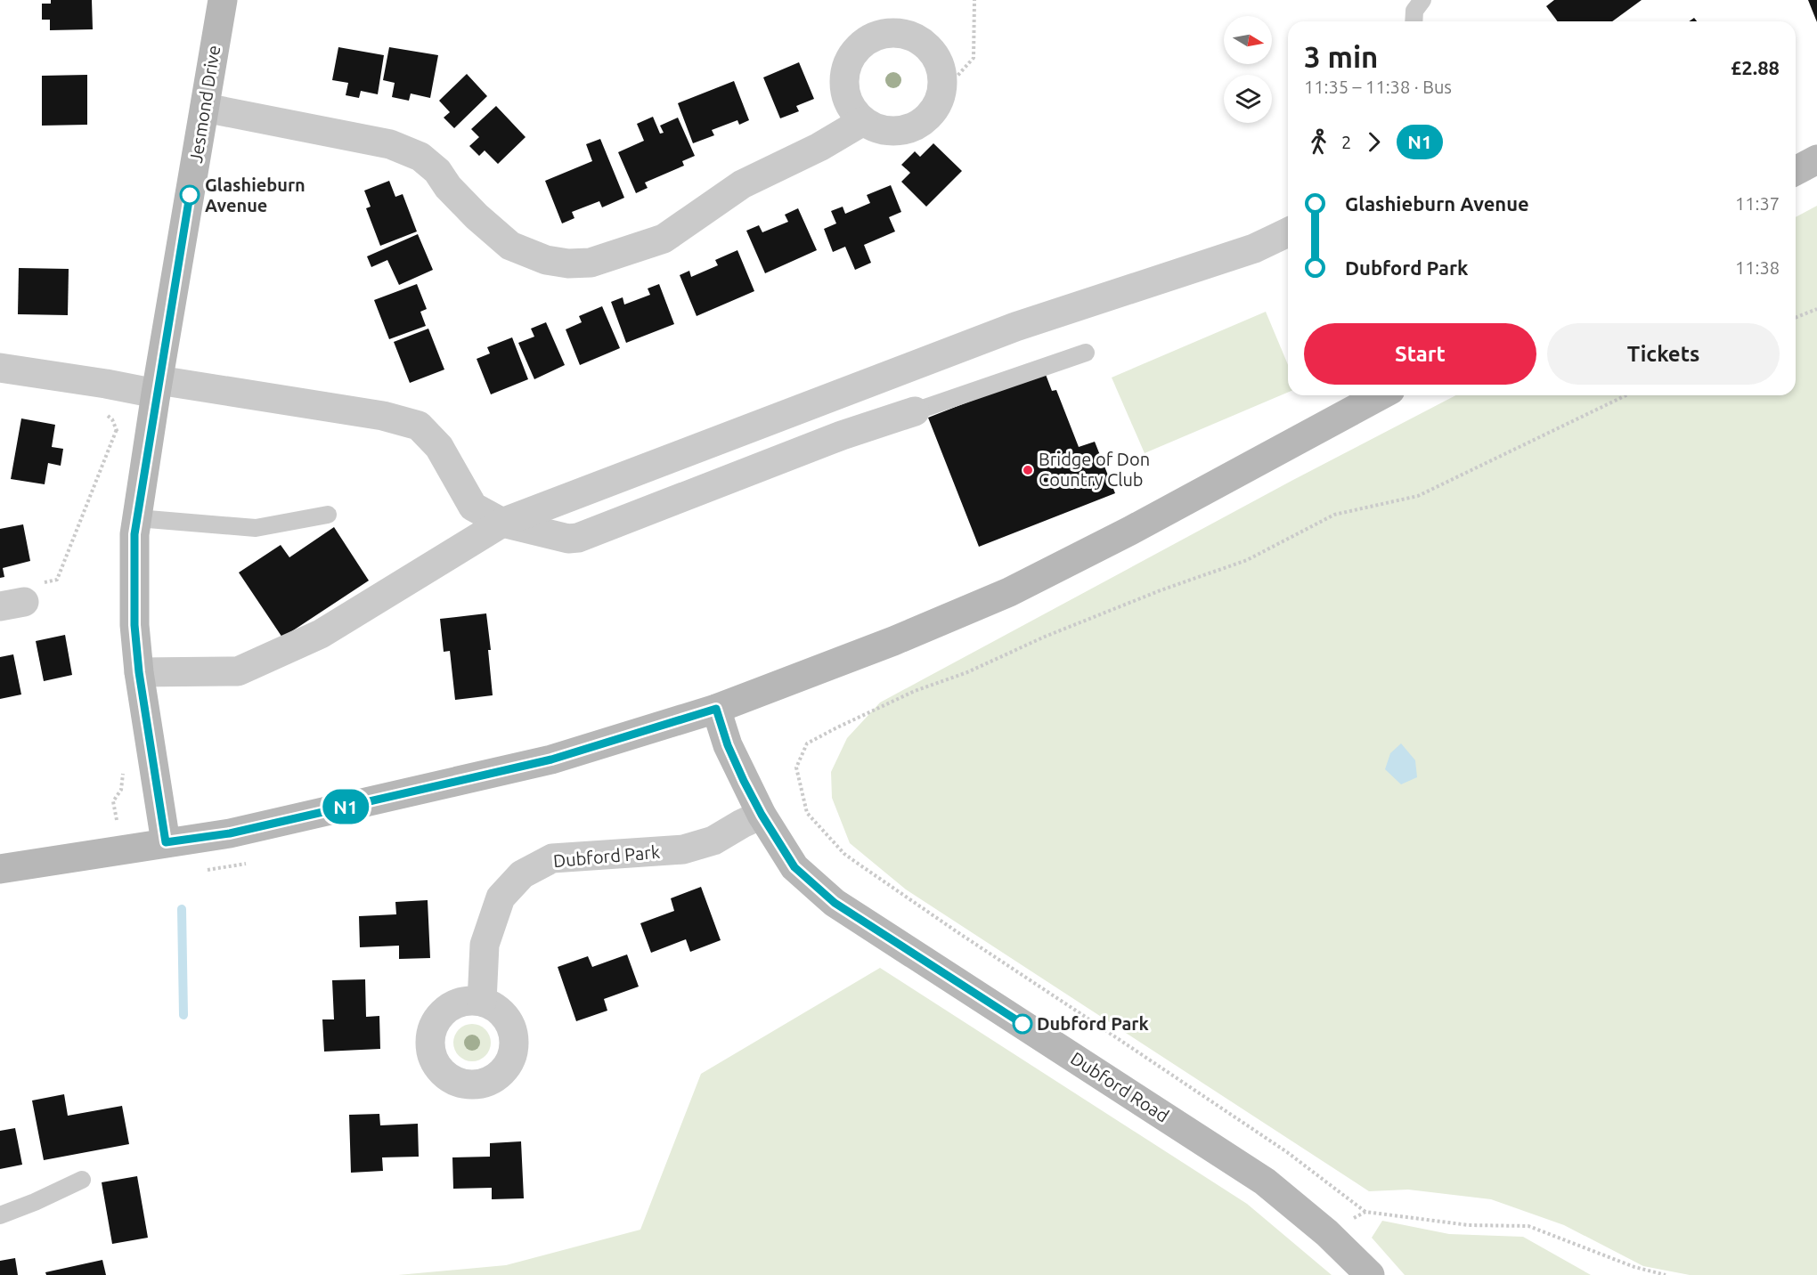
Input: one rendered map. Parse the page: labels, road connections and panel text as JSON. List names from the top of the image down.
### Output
{
  "streets": {
    "street": ["Jesmond Drive", "Dubford Park", "Dubford Road"]
  },
  "crossings": [
    ["Dubford Park", "Dubford Road"]
  ],
  "places": ["Glashieburn Avenue", "Bridge of Don Country Club", "Dubford Park"],
  "lines": ["bus line N1"],
  "north": "right",
  "page": {
    "on_map": "N1",
    "heading": ["3 min", "11:35 – 11:38 · Bus", "£2.88"],
    "legs": ["2", "N1"],
    "list": [
      {
        "name": "Glashieburn Avenue",
        "value": "11:37"
      },
      {
        "name": "Dubford Park",
        "value": "11:38"
      }
    ],
    "buttons": ["Start", "Tickets"]
  }
}
